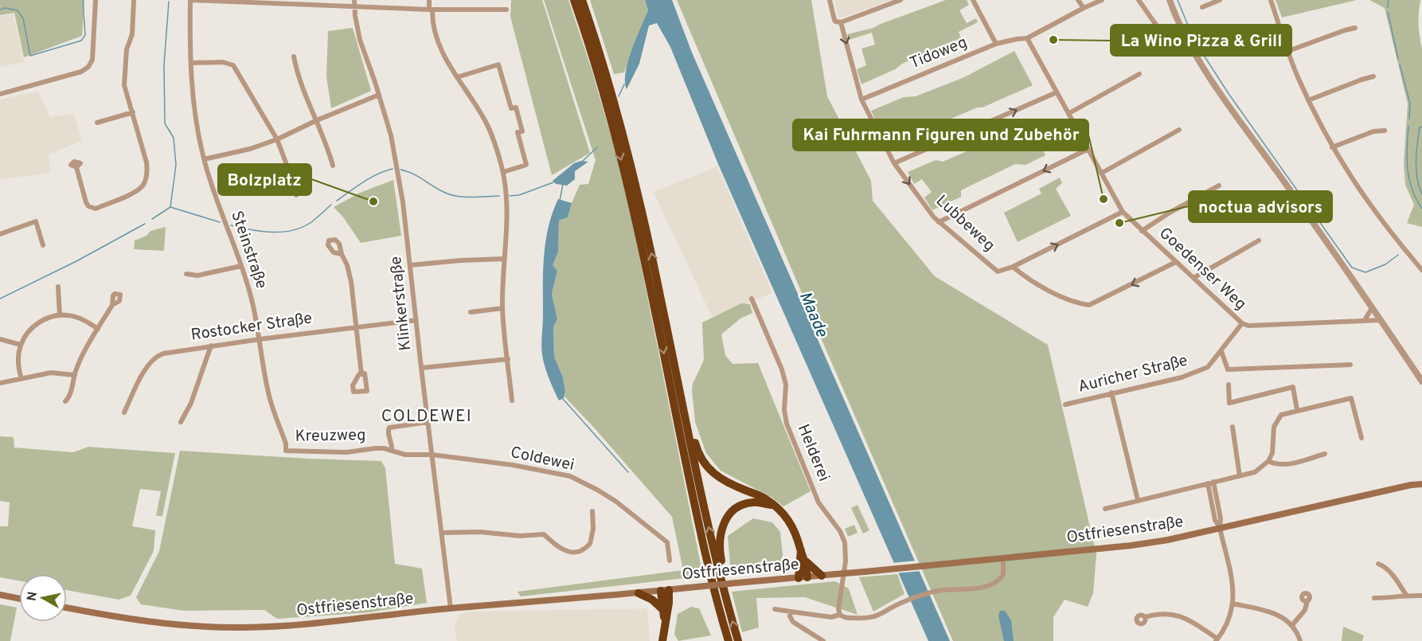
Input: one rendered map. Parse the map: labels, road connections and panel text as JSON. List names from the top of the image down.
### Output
{
  "streets": {
    "main road": ["Ostfriesenstraße"],
    "street": [
      "Tidoweg",
      "Lubbeweg",
      "Steinstraße",
      "Goedenser Weg",
      "Klinkerstraße",
      "Rostocker Straße",
      "Auricher Straße",
      "Kreuzweg",
      "Helderei",
      "Coldewei"
    ]
  },
  "crossings": [
    ["Tidoweg", "Lubbeweg"],
    ["Tidoweg", "Goedenser Weg"],
    ["Steinstraße", "Rostocker Straße"],
    ["Steinstraße", "Kreuzweg"],
    ["Goedenser Weg", "Auricher Straße"],
    ["Klinkerstraße", "Rostocker Straße"],
    ["Klinkerstraße", "Kreuzweg"],
    ["Klinkerstraße", "Coldewei"],
    ["Klinkerstraße", "Ostfriesenstraße"],
    ["Kreuzweg", "Coldewei"]
  ],
  "one_way": ["Lubbeweg"],
  "districts": ["COLDEWEI"],
  "water": ["Maade"],
  "places": [
    "La Wino Pizza & Grill",
    "Kai Fuhrmann Figuren und Zubehör",
    "Bolzplatz",
    "noctua advisors"
  ],
  "north": "left"
}
